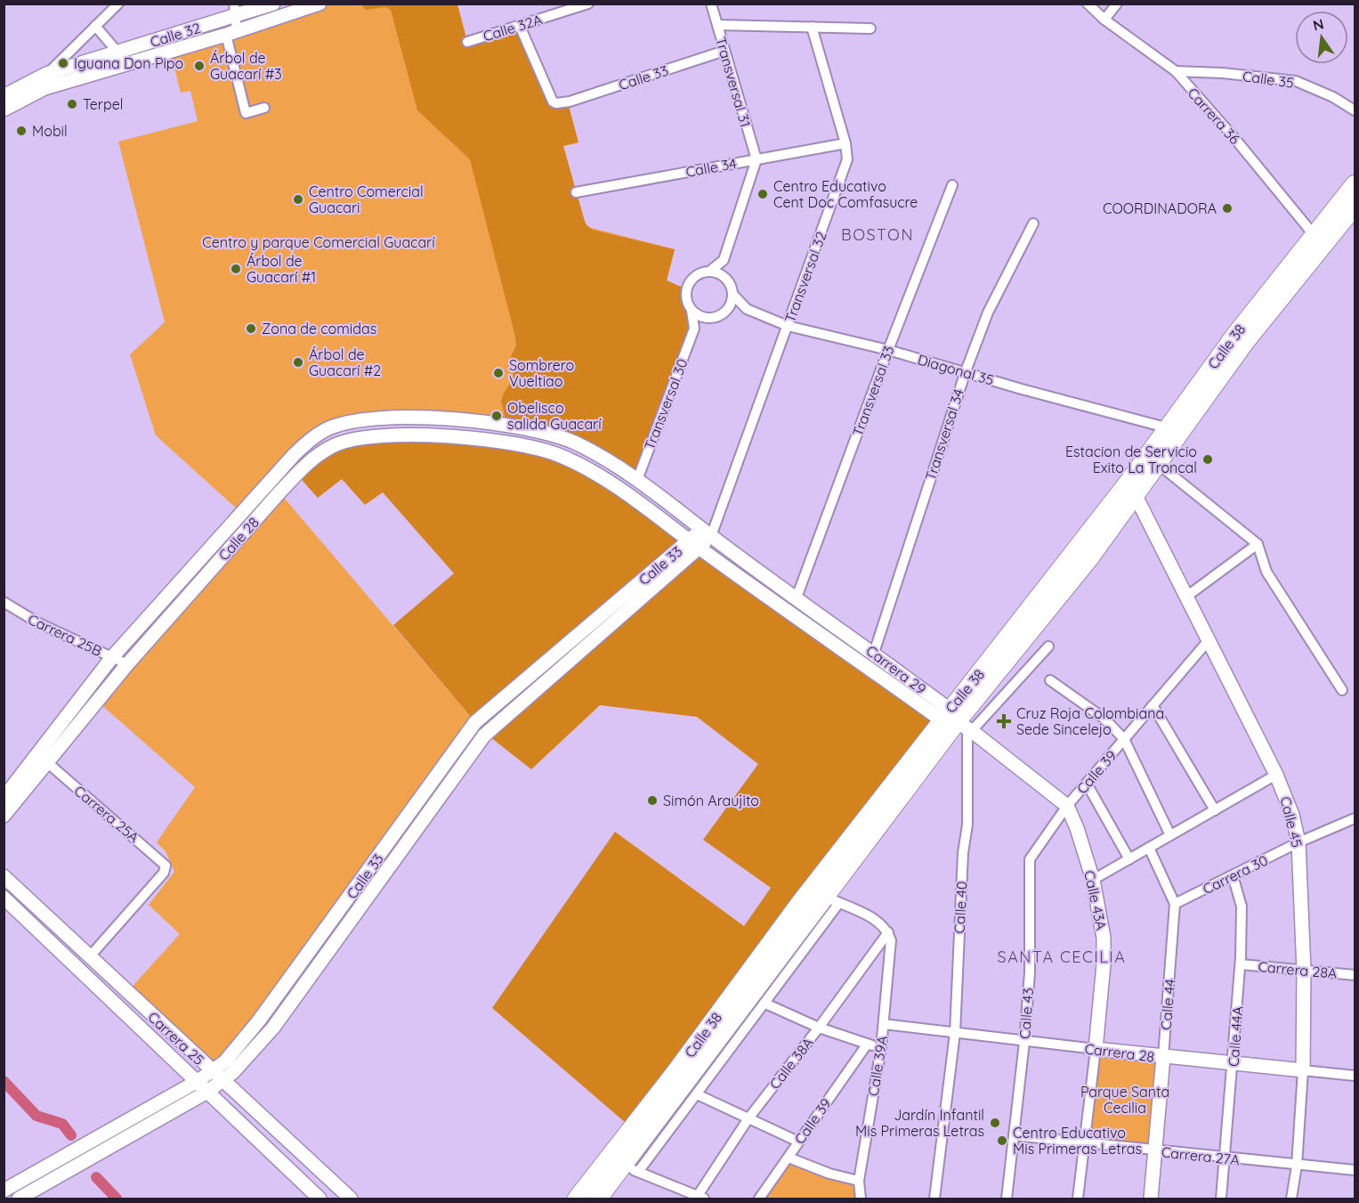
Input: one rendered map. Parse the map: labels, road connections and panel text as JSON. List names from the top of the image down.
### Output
{
  "streets": {
    "highway": ["Calle 38"],
    "street": [
      "Calle 32A",
      "Calle 32",
      "Calle 33",
      "Calle 35",
      "Transversal 31",
      "Carrera 36",
      "Calle 34",
      "Transversal 32",
      "Diagonal 35",
      "Transversal 33",
      "Transversal 30",
      "Transversal 34",
      "Calle 28",
      "Carrera 25B",
      "Carrera 29",
      "Calle 39",
      "Carrera 25A",
      "Calle 45",
      "Carrera 30",
      "Calle 43A",
      "Calle 40",
      "Carrera 28A",
      "Calle 44",
      "Calle 43",
      "Calle 44A",
      "Carrera 25",
      "Carrera 28",
      "Calle 38A",
      "Calle 39A",
      "Carrera 27A"
    ]
  },
  "crossings": [
    ["Calle 32A", "Calle 33"],
    ["Calle 33", "Transversal 31"],
    ["Calle 33", "Transversal 32"],
    ["Calle 33", "Carrera 29"],
    ["Calle 33", "Carrera 25"],
    ["Calle 35", "Carrera 36"],
    ["Transversal 31", "Calle 34"],
    ["Carrera 36", "Calle 38"],
    ["Calle 34", "Transversal 32"],
    ["Transversal 32", "Diagonal 35"],
    ["Transversal 32", "Carrera 29"],
    ["Calle 38", "Diagonal 35"],
    ["Calle 38", "Carrera 29"],
    ["Calle 38", "Calle 45"],
    ["Calle 38", "Calle 43A"],
    ["Diagonal 35", "Transversal 33"],
    ["Diagonal 35", "Transversal 30"],
    ["Diagonal 35", "Transversal 34"],
    ["Transversal 33", "Carrera 29"],
    ["Transversal 30", "Carrera 29"],
    ["Transversal 34", "Carrera 29"],
    ["Calle 28", "Carrera 25B"],
    ["Calle 28", "Carrera 29"],
    ["Calle 28", "Carrera 25A"],
    ["Carrera 29", "Calle 43A"],
    ["Calle 39", "Calle 45"],
    ["Calle 39", "Calle 43A"],
    ["Calle 39", "Calle 43"],
    ["Carrera 25A", "Carrera 25"],
    ["Calle 45", "Carrera 30"],
    ["Calle 45", "Carrera 28A"],
    ["Calle 45", "Carrera 28"],
    ["Calle 45", "Carrera 27A"],
    ["Carrera 30", "Calle 44"],
    ["Carrera 30", "Calle 44A"],
    ["Calle 43A", "Calle 40"],
    ["Calle 43A", "Calle 43"],
    ["Calle 43A", "Carrera 28"],
    ["Calle 43A", "Carrera 27A"],
    ["Calle 40", "Carrera 28"],
    ["Carrera 28A", "Calle 44A"],
    ["Calle 44", "Carrera 28"],
    ["Calle 44", "Carrera 27A"],
    ["Calle 43", "Carrera 28"],
    ["Calle 43", "Carrera 27A"],
    ["Calle 44A", "Carrera 28"],
    ["Calle 44A", "Carrera 27A"],
    ["Carrera 28", "Calle 39A"],
    ["Calle 38A", "Calle 39A"]
  ],
  "districts": ["BOSTON", "SANTA CECILIA"],
  "parks": ["Centro y parque Comercial Guacarí", "Parque Santa Cecilia"],
  "places": {
    "other": [
      "Iguana Don Pipo",
      "Árbol de Guacarí #3",
      "Terpel",
      "Mobil",
      "Centro Educativo Cent Doc Comfasucre",
      "Centro Comercial Guacari",
      "COORDINADORA",
      "Árbol de Guacarí #1",
      "Zona de comidas",
      "Árbol de Guacarí #2",
      "Sombrero Vueltiao",
      "Obelisco salida Guacarí",
      "Estacion de Servicio Exito La Troncal",
      "Simón Araujito",
      "Jardín Infantil Mis Primeras Letras",
      "Centro Educativo Mis Primeras Letras"
    ],
    "health": ["Cruz Roja Colombiana Sede Sincelejo"]
  },
  "north": "top"
}
